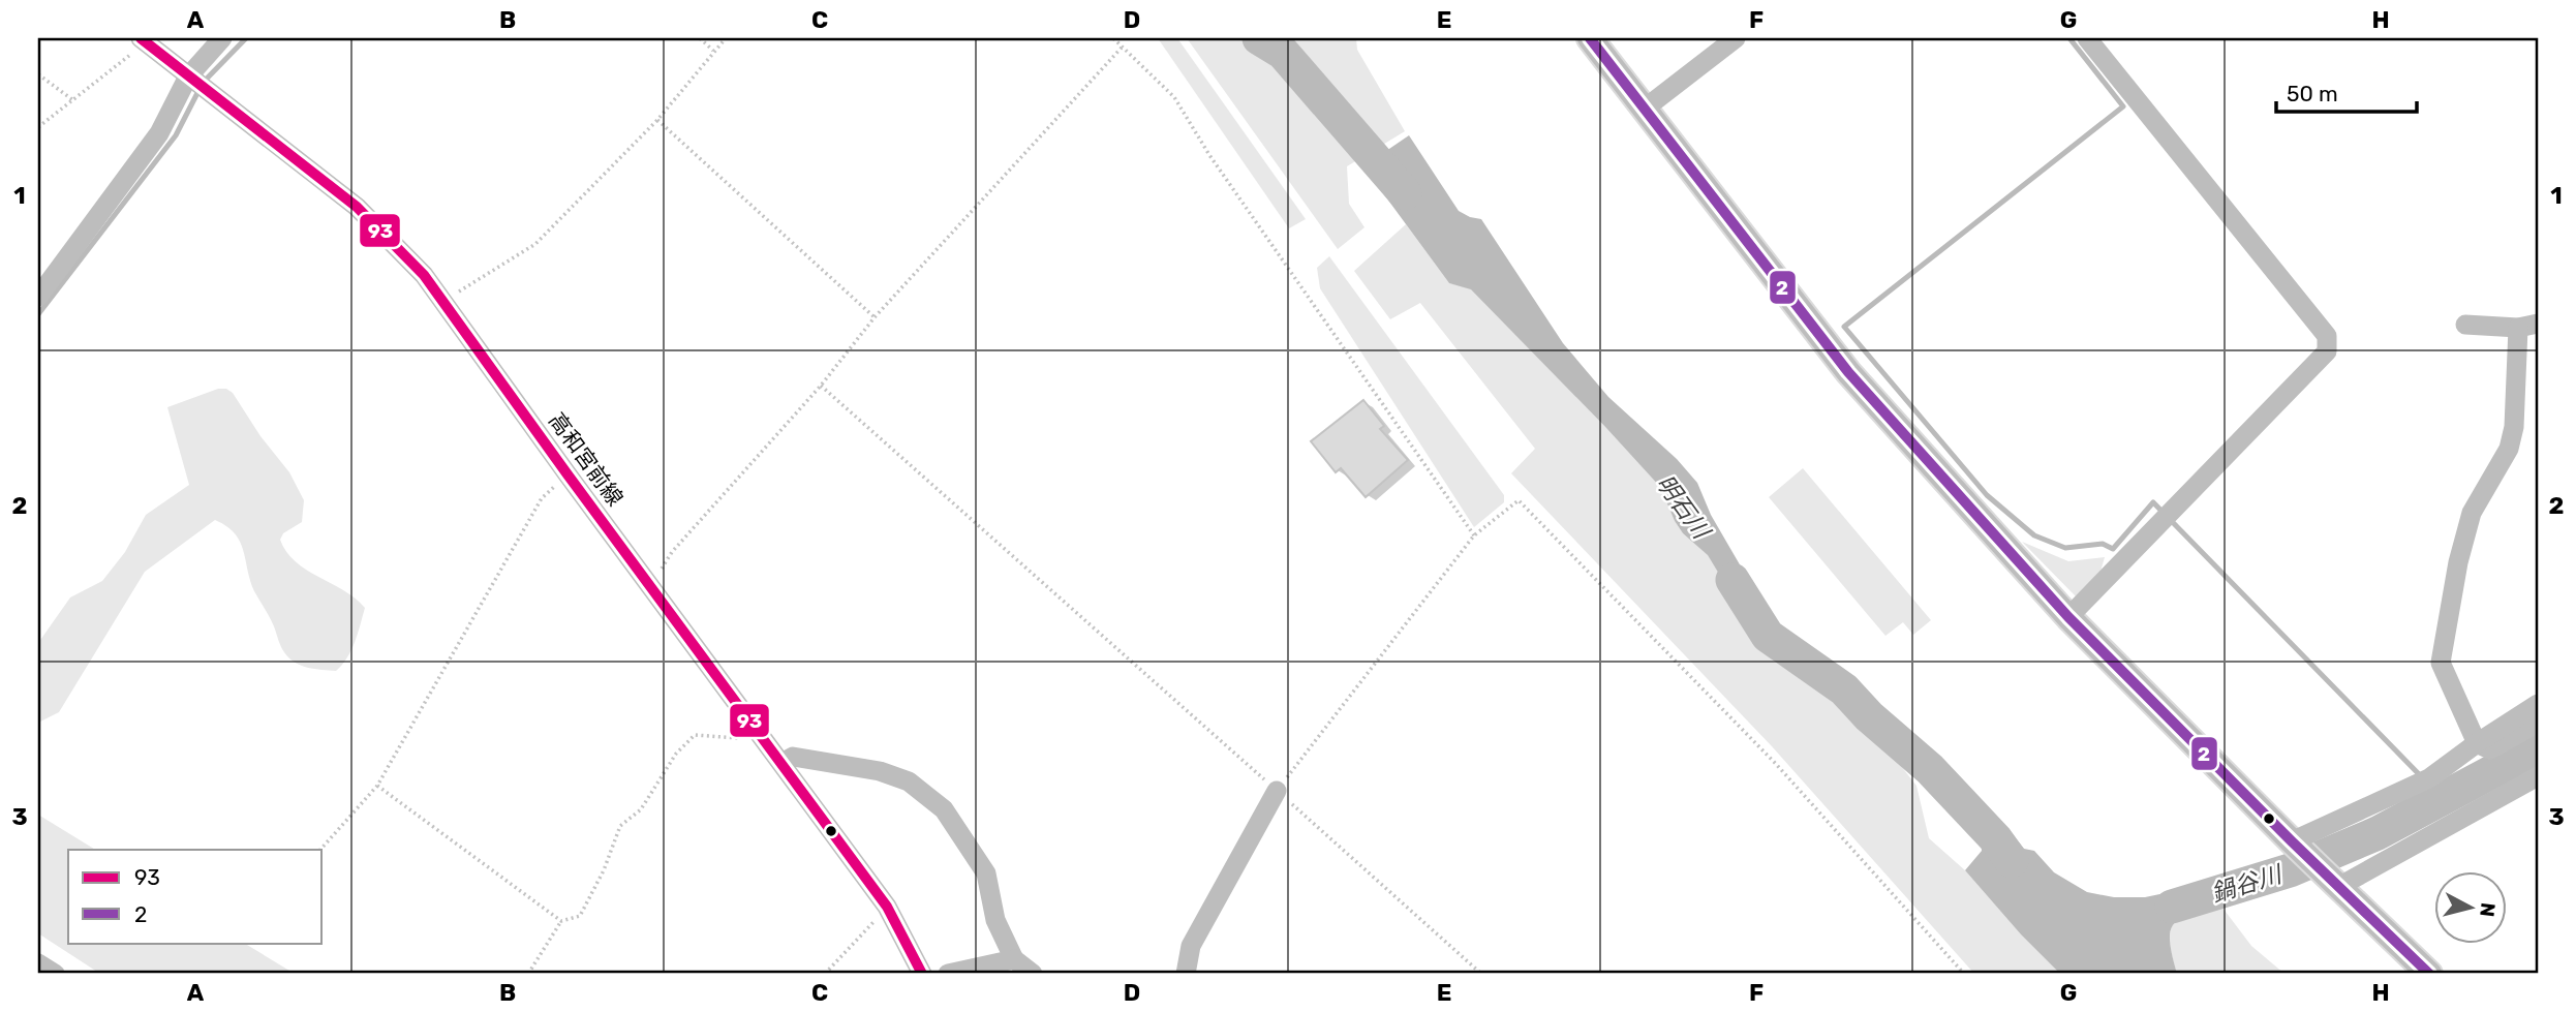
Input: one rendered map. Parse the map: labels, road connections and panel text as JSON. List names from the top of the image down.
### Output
{
  "streets": {
    "street": ["高和宮前線"]
  },
  "water": ["明石川", "鍋谷川"],
  "lines": ["transit line 93", "transit line 2"],
  "legend": ["93", "2"],
  "scale_bar": "50 m",
  "north": "right",
  "grid": {
    "columns": [
      "A",
      "B",
      "C",
      "D",
      "E",
      "F",
      "G",
      "H"
    ],
    "rows": ["1", "2", "3"]
  }
}
